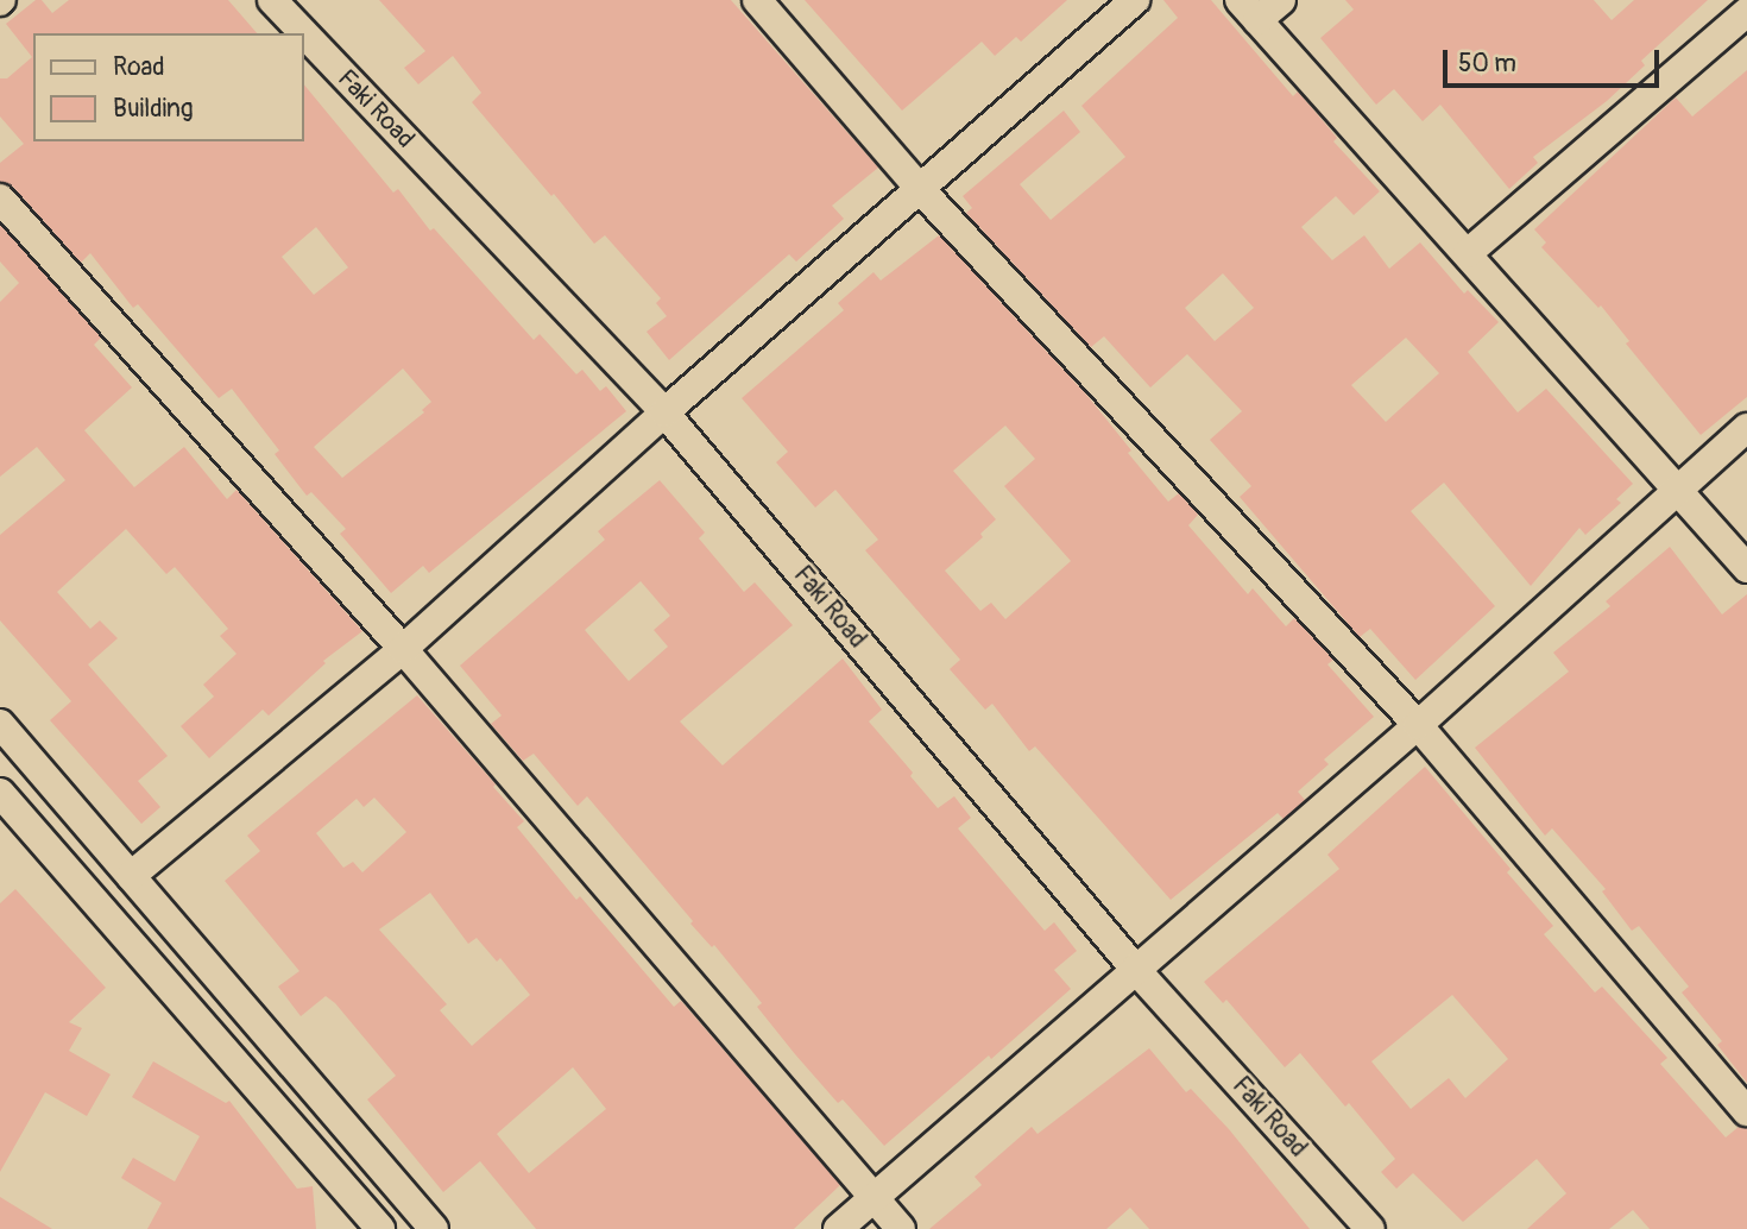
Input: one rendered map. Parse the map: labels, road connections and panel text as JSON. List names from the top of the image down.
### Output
{
  "streets": {
    "street": ["Faki Road"]
  },
  "legend": ["Road", "Building"],
  "scale_bar": "50 m"
}
